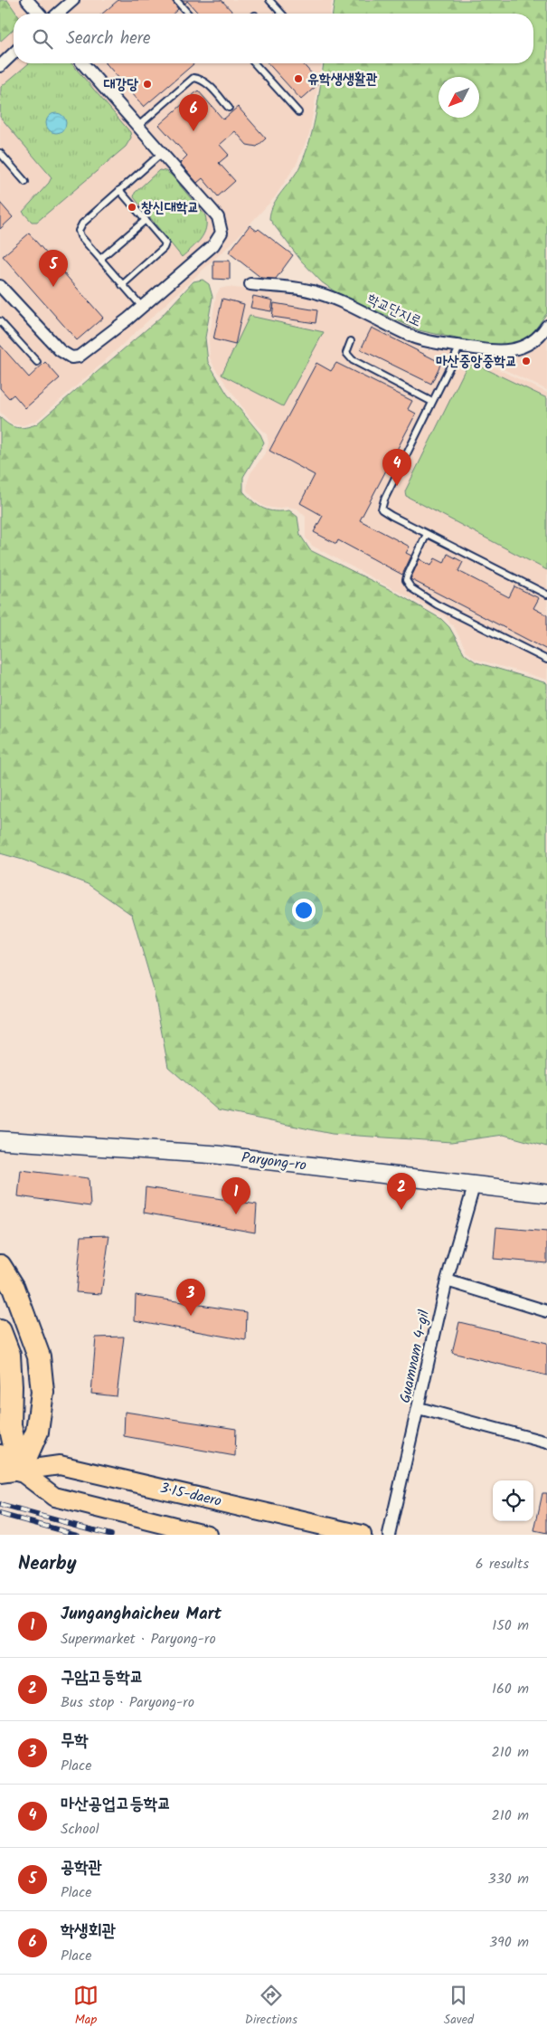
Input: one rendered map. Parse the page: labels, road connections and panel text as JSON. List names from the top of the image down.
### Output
{
  "streets": {
    "main road": ["Paryong-ro", "3·15-daero"],
    "street": ["학교단지로", "Guamnam 4-gil"]
  },
  "crossings": [
    ["Paryong-ro", "Guamnam 4-gil"]
  ],
  "places": [
    "유학생생활관",
    "대강당",
    "창신대학교",
    "마산중앙중학교"
  ],
  "north": "bottom left",
  "page": {
    "search": "Search here",
    "pins": [
      "6",
      "5",
      "4",
      "2",
      "1",
      "3"
    ],
    "heading": ["Nearby", "6 results"],
    "list": [
      {
        "mark": "1",
        "name": "Junganghaicheu Mart",
        "note": "Supermarket · Paryong-ro",
        "value": "150 m"
      },
      {
        "mark": "2",
        "name": "구암고등학교",
        "note": "Bus stop · Paryong-ro",
        "value": "160 m"
      },
      {
        "mark": "3",
        "name": "무학",
        "note": "Place",
        "value": "210 m"
      },
      {
        "mark": "4",
        "name": "마산공업고등학교",
        "note": "School",
        "value": "210 m"
      },
      {
        "mark": "5",
        "name": "공학관",
        "note": "Place",
        "value": "330 m"
      },
      {
        "mark": "6",
        "name": "학생회관",
        "note": "Place",
        "value": "390 m"
      }
    ],
    "nav": ["Map", "Directions", "Saved"]
  }
}
